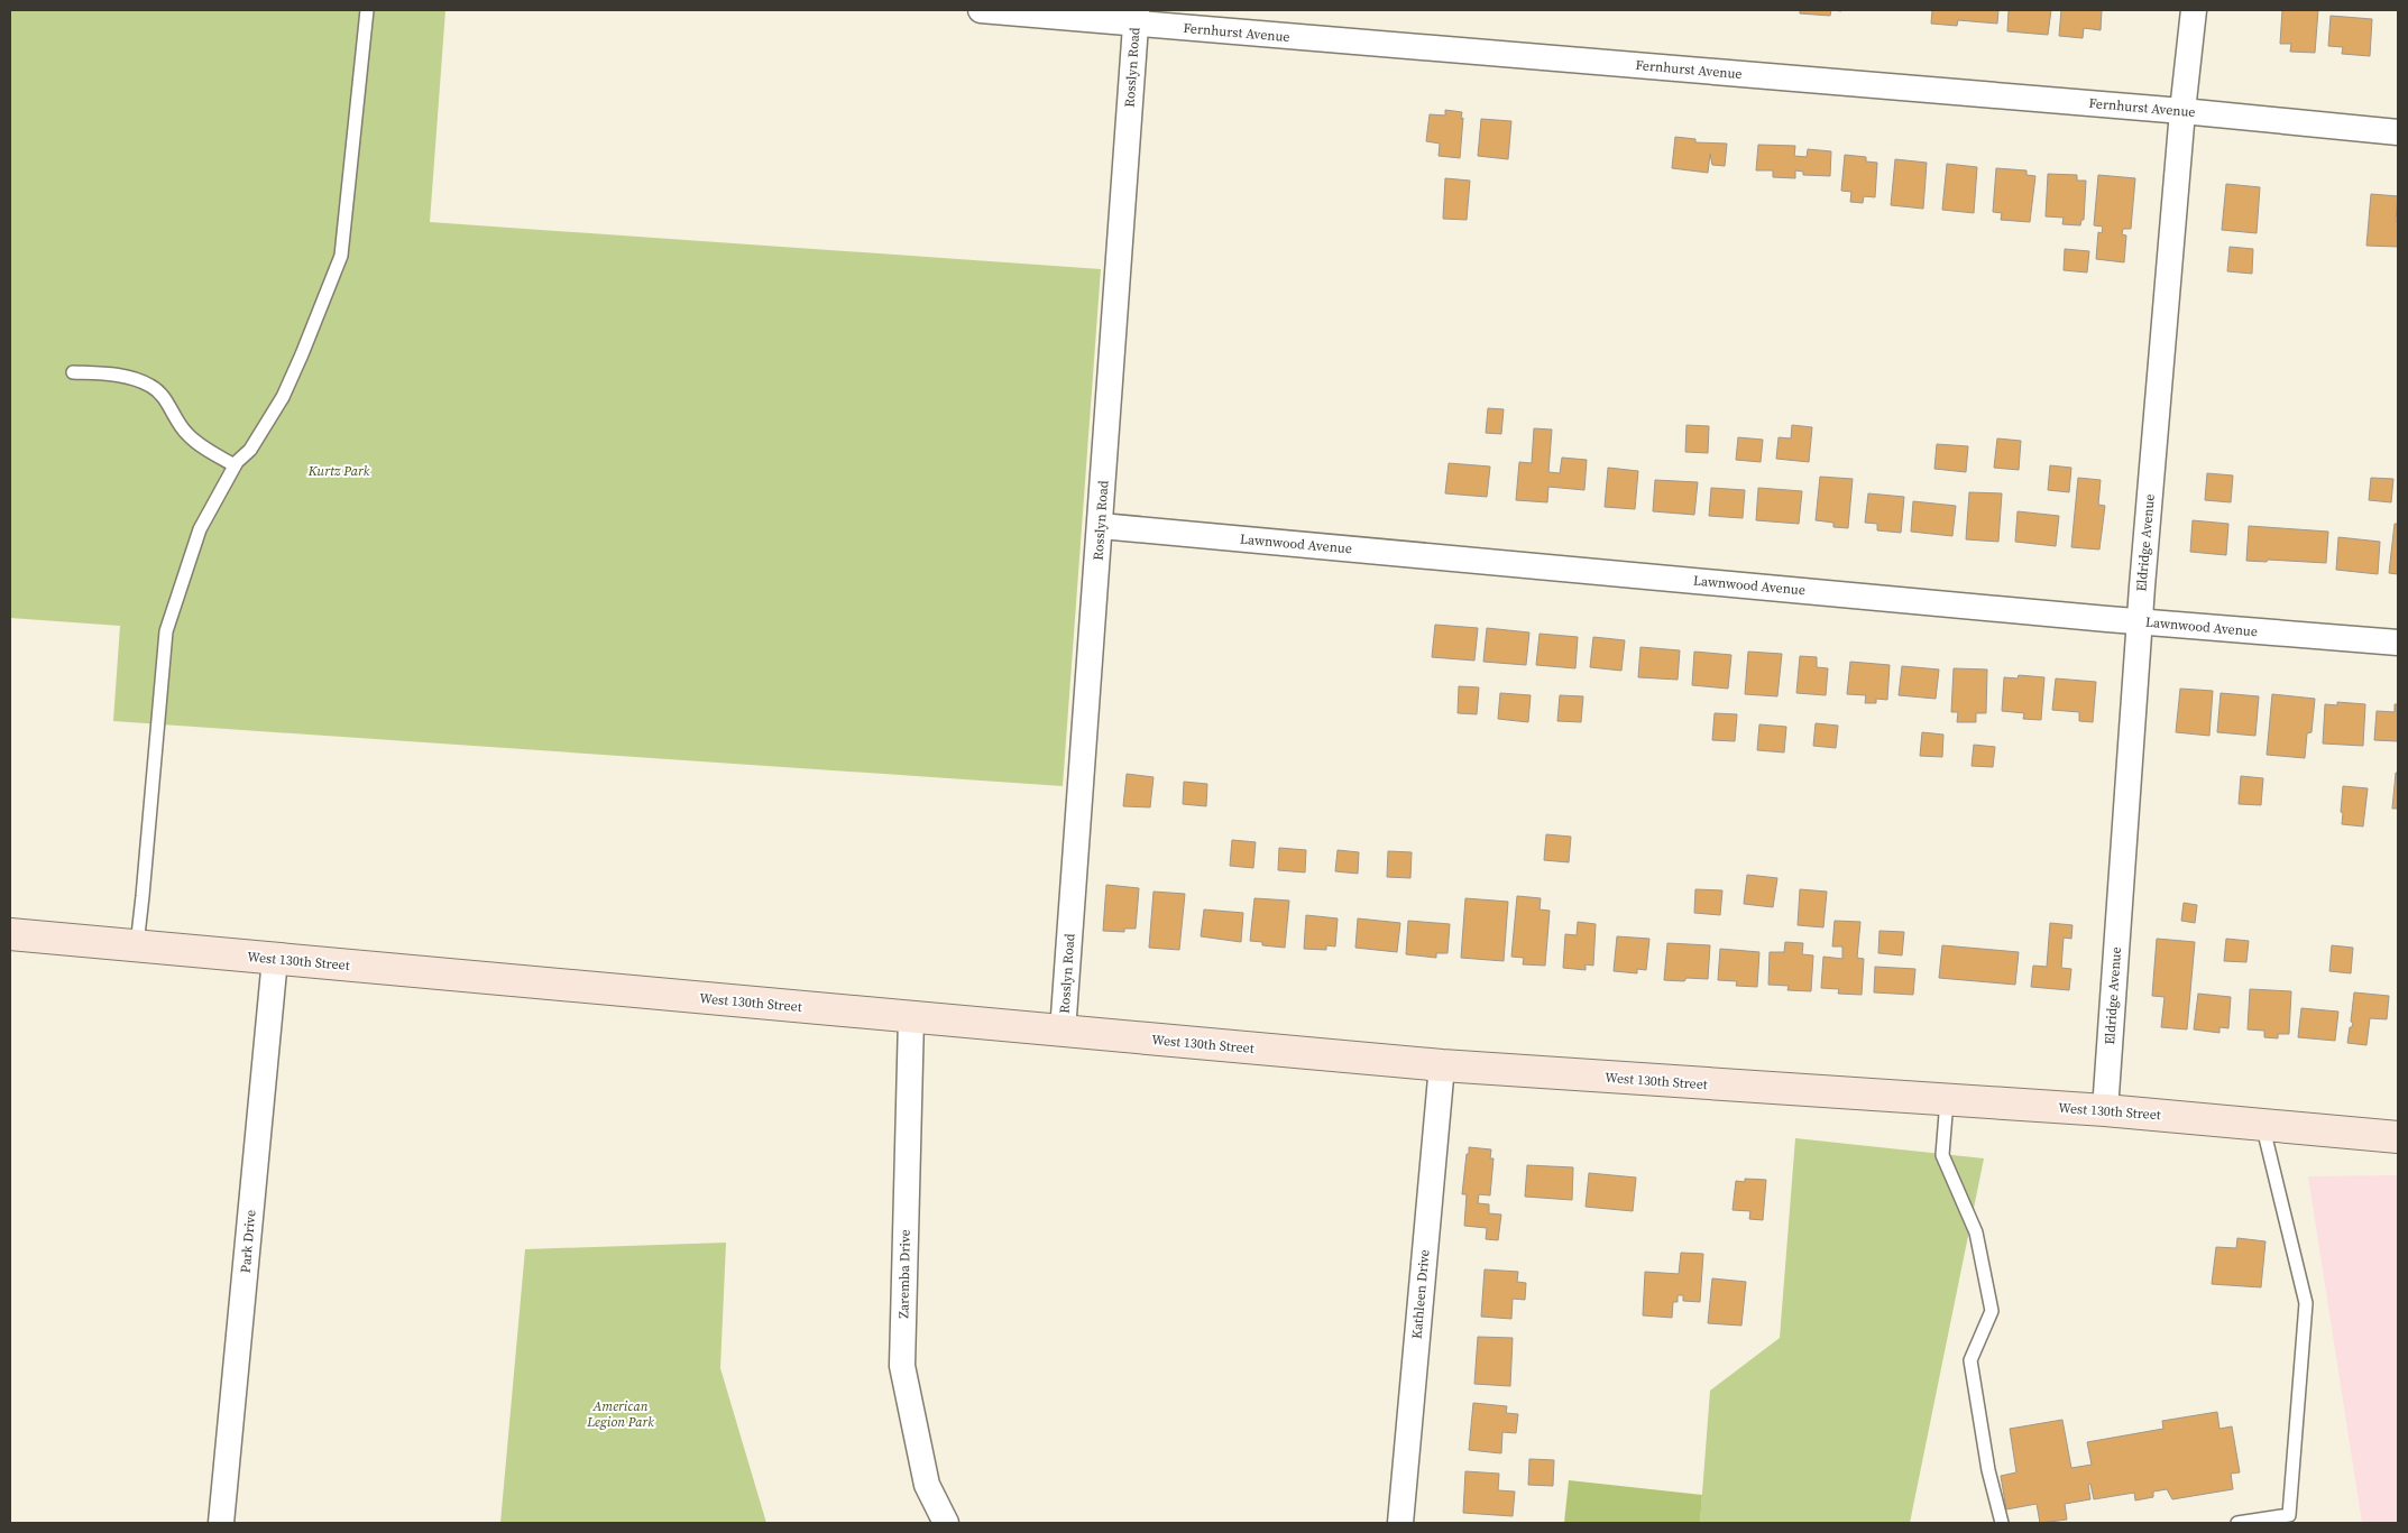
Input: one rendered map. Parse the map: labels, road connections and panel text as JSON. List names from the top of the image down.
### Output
{
  "streets": {
    "main road": ["West 130th Street"],
    "street": [
      "Fernhurst Avenue",
      "Rosslyn Road",
      "Eldridge Avenue",
      "Lawnwood Avenue",
      "Park Drive",
      "Zaremba Drive",
      "Kathleen Drive"
    ]
  },
  "crossings": [
    ["Fernhurst Avenue", "Rosslyn Road"],
    ["Fernhurst Avenue", "Eldridge Avenue"],
    ["Rosslyn Road", "Lawnwood Avenue"],
    ["Rosslyn Road", "West 130th Street"],
    ["Eldridge Avenue", "Lawnwood Avenue"],
    ["Eldridge Avenue", "West 130th Street"],
    ["West 130th Street", "Park Drive"],
    ["West 130th Street", "Zaremba Drive"],
    ["West 130th Street", "Kathleen Drive"]
  ],
  "parks": ["Kurtz Park", "American Legion Park"]
}
